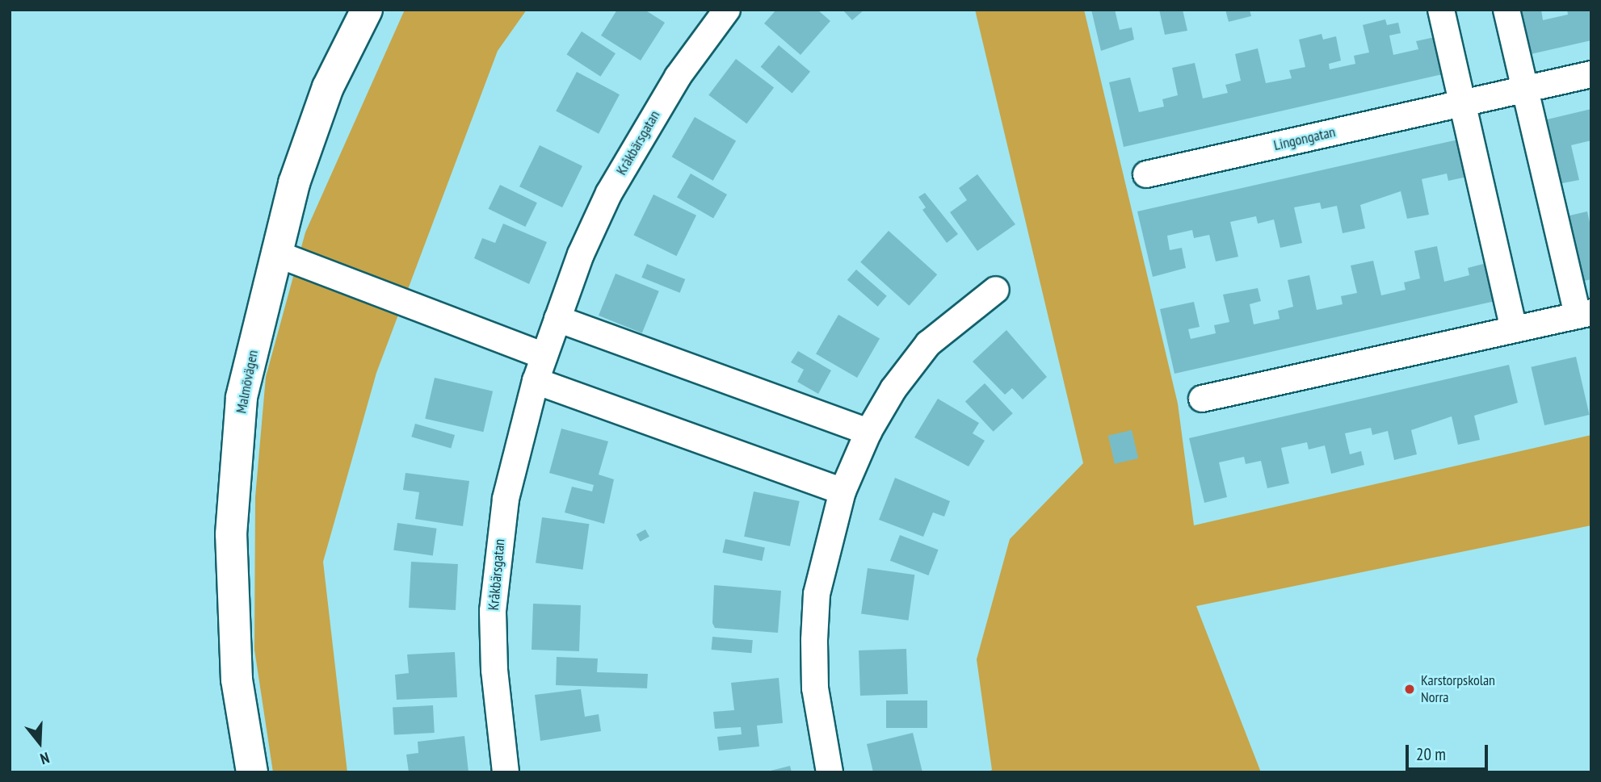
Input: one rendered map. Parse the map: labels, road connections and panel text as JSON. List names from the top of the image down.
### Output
{
  "streets": {
    "main road": ["Malmövägen"],
    "street": ["Lingongatan", "Kråkbärsgatan"]
  },
  "places": ["Karstorpskolan Norra"],
  "scale_bar": "20 m",
  "north": "bottom"
}
